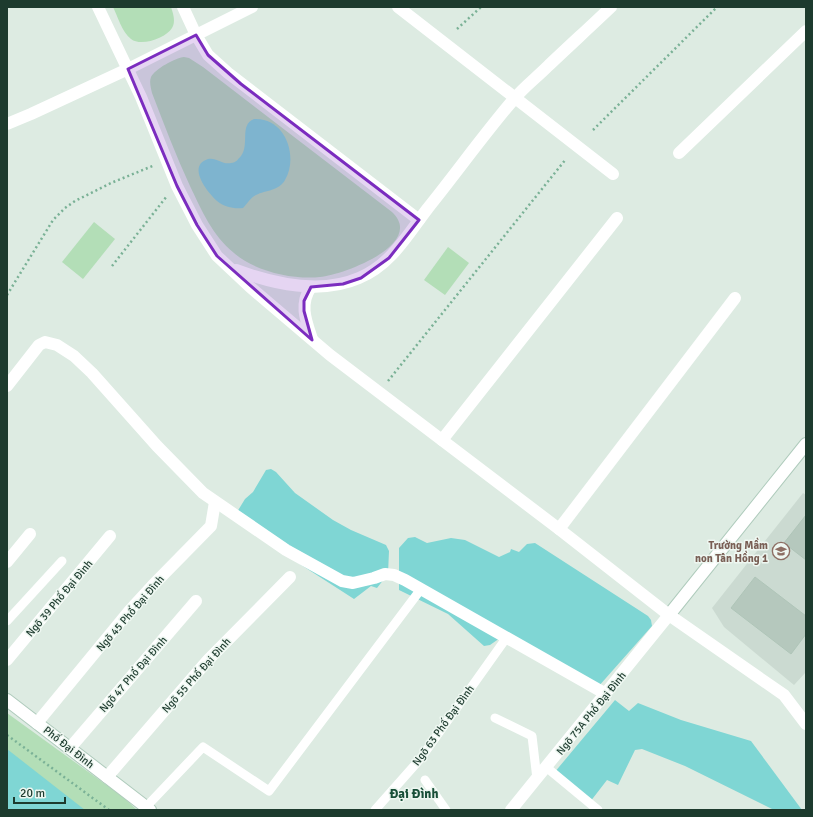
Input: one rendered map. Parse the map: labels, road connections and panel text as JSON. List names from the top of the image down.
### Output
{
  "streets": {
    "street": [
      "Ngõ 39 Phố Đại Đình",
      "Ngõ 45 Phố Đại Đình",
      "Ngõ 47 Phố Đại Đình",
      "Ngõ 55 Phố Đại Đình",
      "Ngõ 75A Phố Đại Đình",
      "Phố Đại Đình"
    ],
    "lane": ["Ngõ 63 Phố Đại Đình"]
  },
  "crossings": [
    ["Ngõ 45 Phố Đại Đình", "Phố Đại Đình"],
    ["Ngõ 47 Phố Đại Đình", "Phố Đại Đình"],
    ["Ngõ 55 Phố Đại Đình", "Phố Đại Đình"]
  ],
  "districts": ["Đại Đình"],
  "places": {
    "school or university": ["Trường Mầm non Tân Hồng 1"]
  },
  "scale_bar": "20 m"
}
